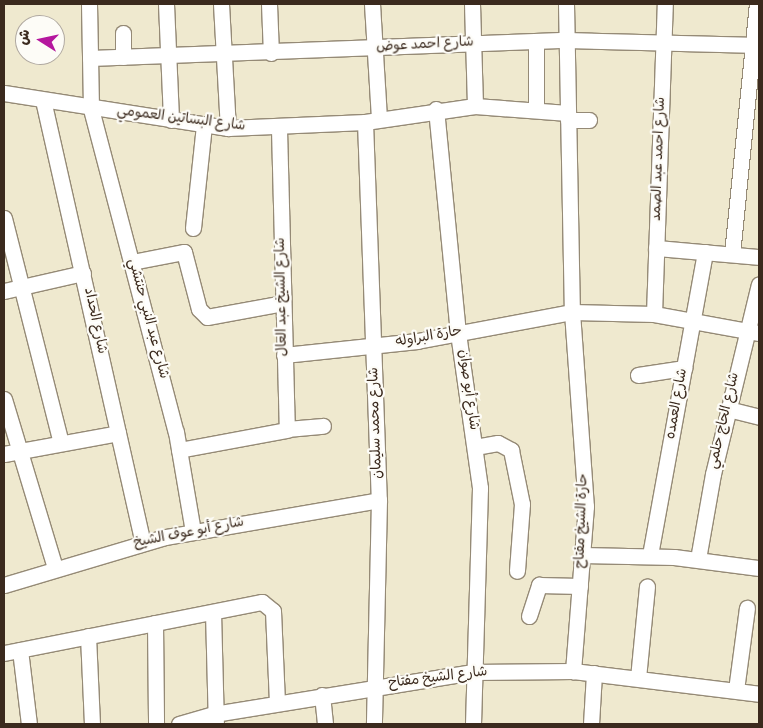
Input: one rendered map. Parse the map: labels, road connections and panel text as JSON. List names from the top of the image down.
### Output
{
  "streets": {
    "street": [
      "شارع احمد عوض",
      "شارع البساتين العمومي",
      "شارع احمد عبد الصمد",
      "شارع الشيخ عبد العال",
      "شارع عبد النبي حنتشي",
      "شارع الحداد",
      "حارة البراوله",
      "شارع أبو صوان",
      "شارع العمده",
      "شارع الحاج حلمي",
      "شارع محمد سليمان",
      "حارة الشيخ مفتاح",
      "شارع أبو عوف الشيخ",
      "شارع الشيخ مفتاح"
    ]
  },
  "crossings": [
    ["شارع احمد عوض", "شارع احمد عبد الصمد"],
    ["شارع احمد عوض", "شارع عبد النبي حنتشي"],
    ["شارع احمد عوض", "شارع محمد سليمان"],
    ["شارع احمد عوض", "حارة الشيخ مفتاح"],
    ["شارع البساتين العمومي", "شارع الشيخ عبد العال"],
    ["شارع البساتين العمومي", "شارع عبد النبي حنتشي"],
    ["شارع البساتين العمومي", "شارع الحداد"],
    ["شارع البساتين العمومي", "شارع أبو صوان"],
    ["شارع البساتين العمومي", "شارع محمد سليمان"],
    ["شارع البساتين العمومي", "حارة الشيخ مفتاح"],
    ["شارع احمد عبد الصمد", "حارة البراوله"],
    ["شارع الشيخ عبد العال", "حارة البراوله"],
    ["شارع عبد النبي حنتشي", "شارع أبو عوف الشيخ"],
    ["شارع الحداد", "شارع أبو عوف الشيخ"],
    ["حارة البراوله", "شارع أبو صوان"],
    ["حارة البراوله", "شارع العمده"],
    ["حارة البراوله", "شارع الحاج حلمي"],
    ["حارة البراوله", "شارع محمد سليمان"],
    ["حارة البراوله", "حارة الشيخ مفتاح"],
    ["شارع أبو صوان", "شارع الشيخ مفتاح"],
    ["شارع محمد سليمان", "شارع أبو عوف الشيخ"],
    ["شارع محمد سليمان", "شارع الشيخ مفتاح"],
    ["حارة الشيخ مفتاح", "شارع الشيخ مفتاح"]
  ],
  "north": "left"
}
